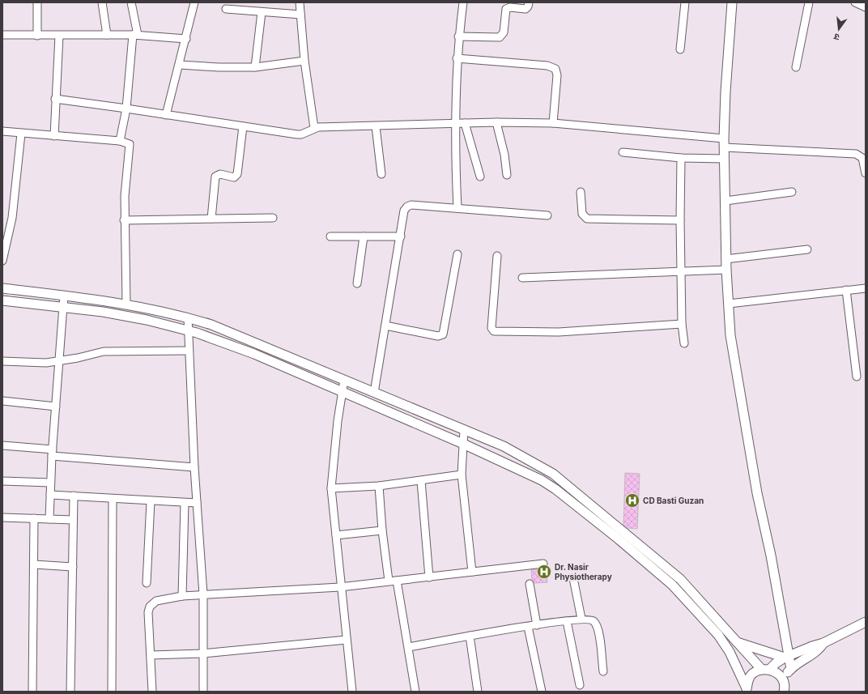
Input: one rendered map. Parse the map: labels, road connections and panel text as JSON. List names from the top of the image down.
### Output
{
  "places": {
    "hospital": ["CD Basti Guzan", "Dr. Nasir Physiotherapy"]
  },
  "north": "bottom"
}
